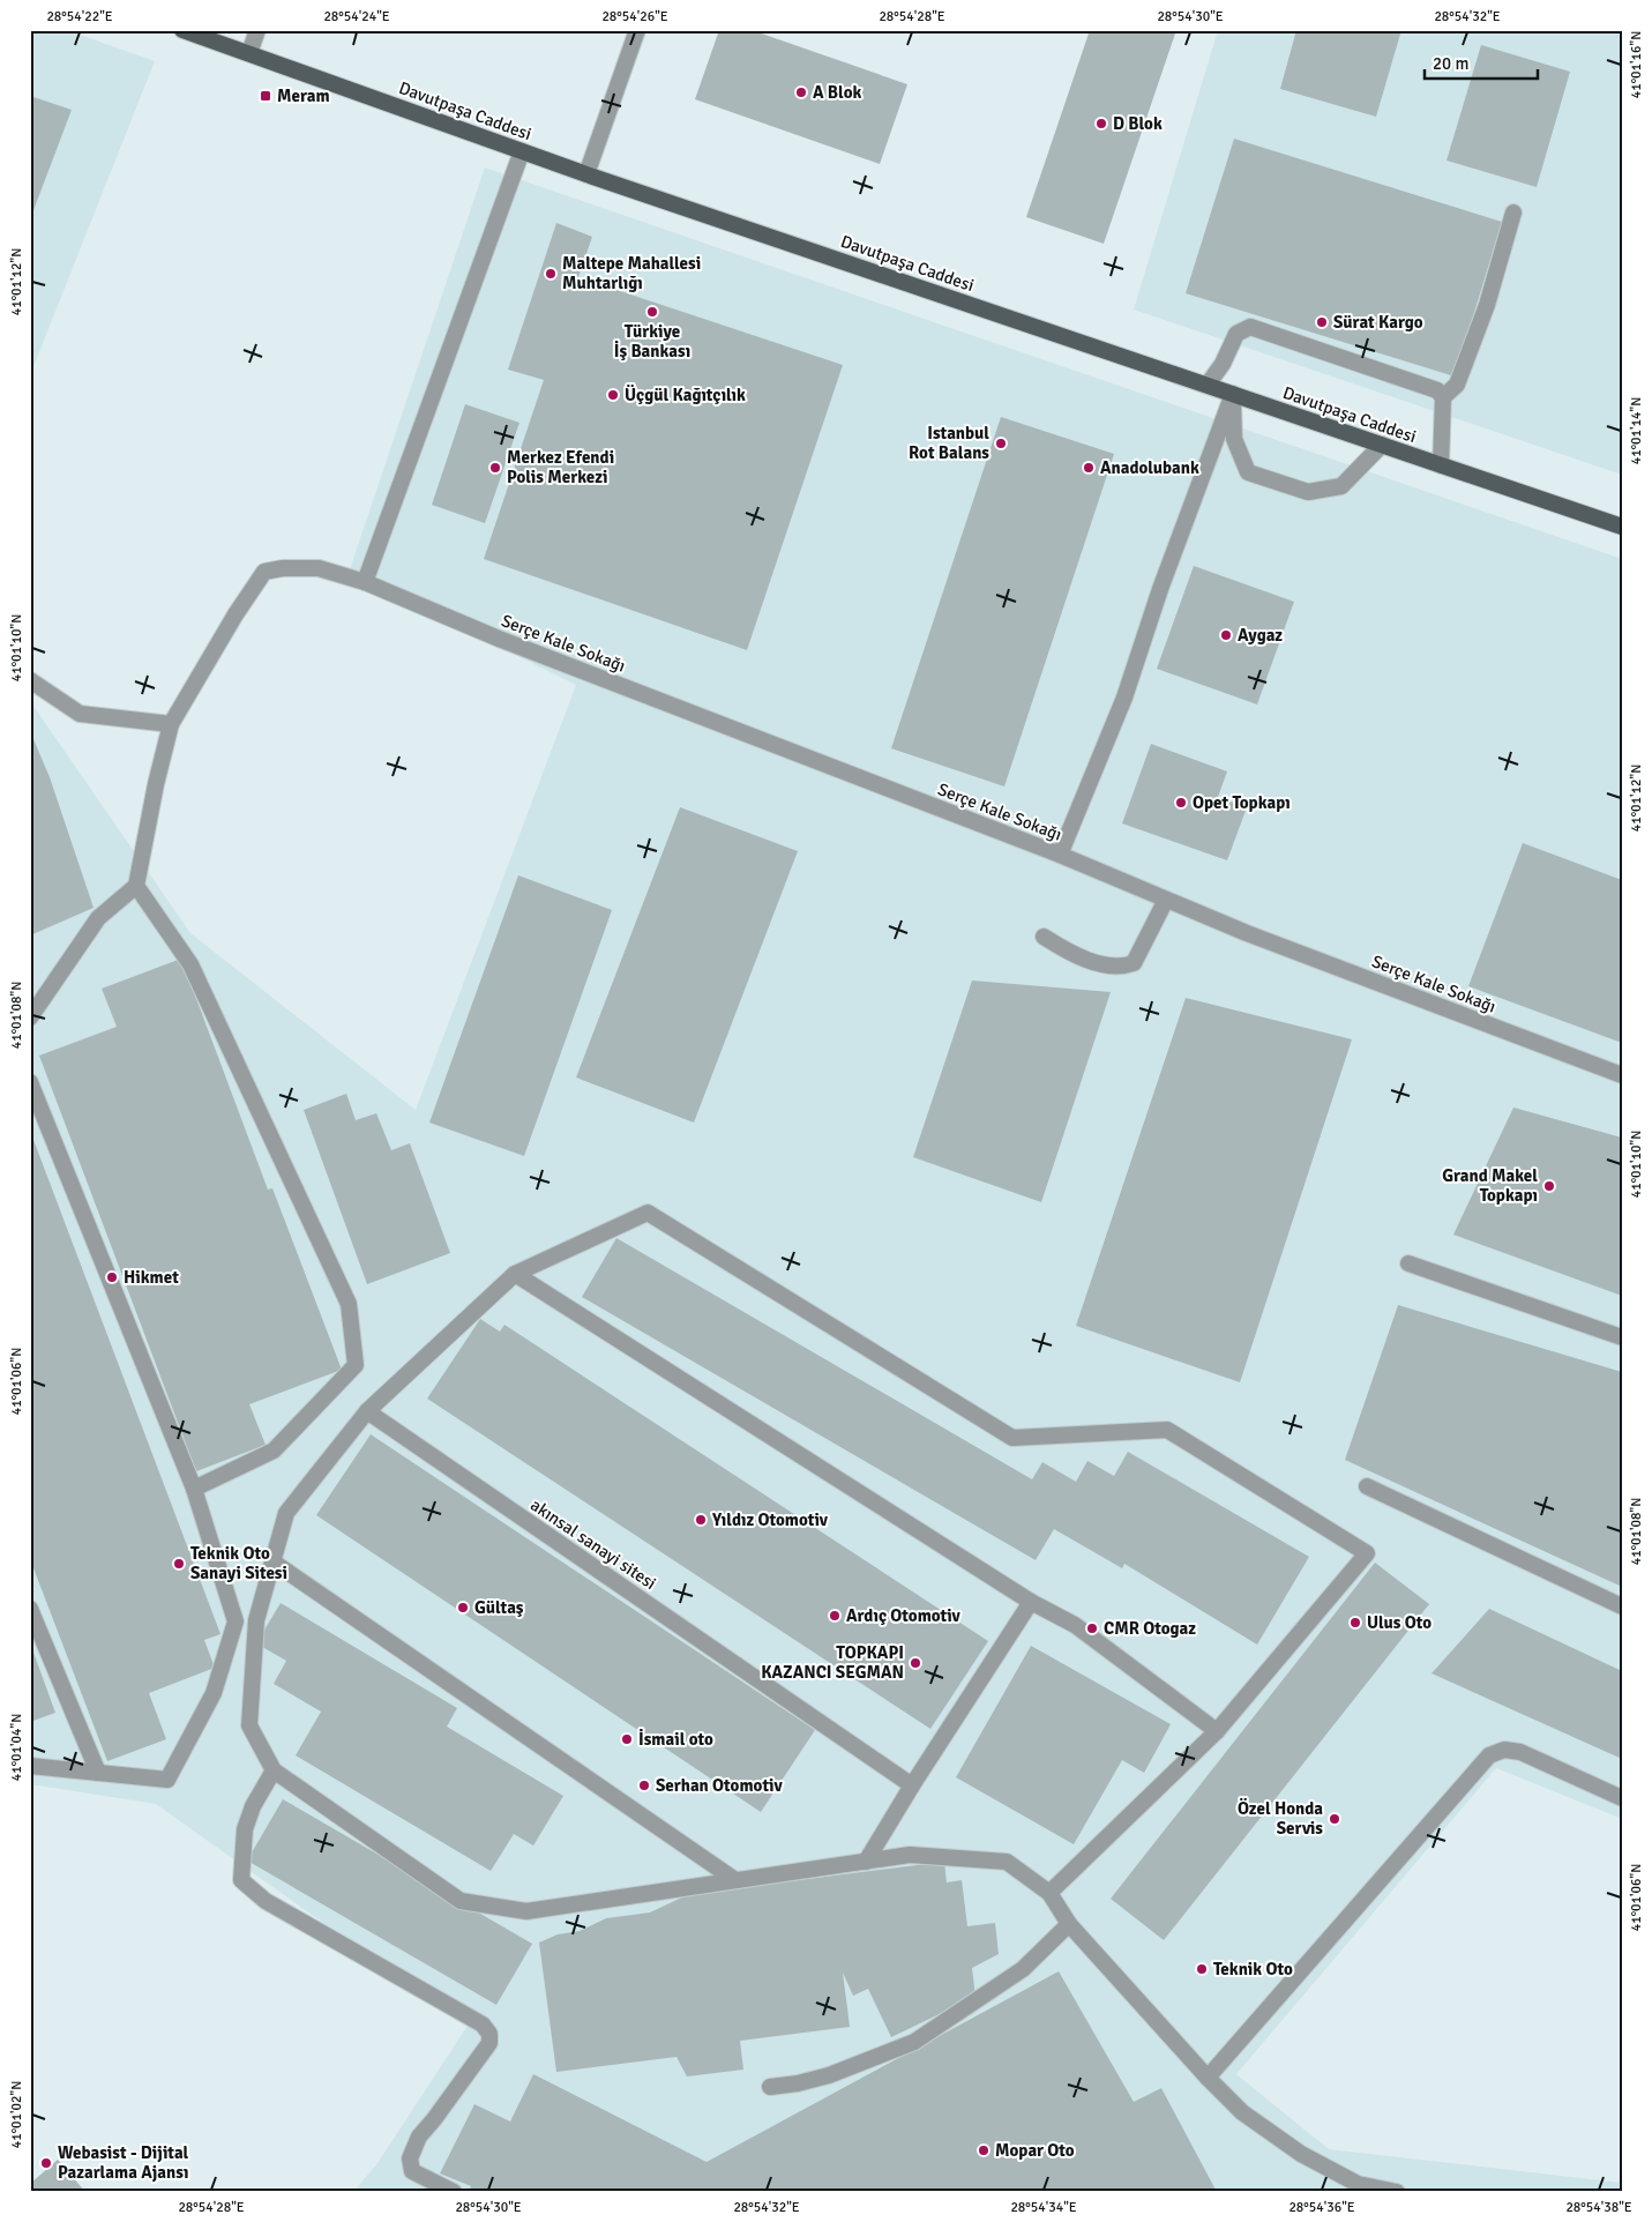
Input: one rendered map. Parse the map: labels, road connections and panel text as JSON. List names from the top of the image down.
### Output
{
  "streets": {
    "main road": ["Davutpaşa Caddesi"],
    "street": ["Serçe Kale Sokağı", "akınsal sanayi sitesi"]
  },
  "places": {
    "other": [
      "A Blok",
      "D Blok",
      "Maltepe Mahallesi Muhtarlığı",
      "Türkiye İş Bankası",
      "Sürat Kargo",
      "Üçgül Kağıtçılık",
      "Istanbul Rot Balans",
      "Merkez Efendi Polis Merkezi",
      "Anadolubank",
      "Aygaz",
      "Opet Topkapı",
      "Grand Makel Topkapı",
      "Hikmet",
      "Yıldız Otomotiv",
      "Teknik Oto Sanayi Sitesi",
      "Gültaş",
      "Ardıç Otomotiv",
      "Ulus Oto",
      "CMR Otogaz",
      "TOPKAPI KAZANCI SEGMAN",
      "İsmail oto",
      "Serhan Otomotiv",
      "Özel Honda Servis",
      "Teknik Oto",
      "Mopar Oto",
      "Webasist - Dijital Pazarlama Ajansı"
    ],
    "transit": ["Meram"]
  },
  "scale_bar": "20 m",
  "coordinates": [
    "28°54'22\"E",
    "28°54'24\"E",
    "28°54'26\"E",
    "28°54'28\"E",
    "28°54'30\"E",
    "28°54'32\"E",
    "41°01'16\"N",
    "41°01'12\"N",
    "41°01'14\"N",
    "41°01'10\"N",
    "41°01'08\"N",
    "41°01'06\"N",
    "41°01'04\"N",
    "41°01'02\"N",
    "28°54'34\"E",
    "28°54'36\"E",
    "28°54'38\"E"
  ]
}
